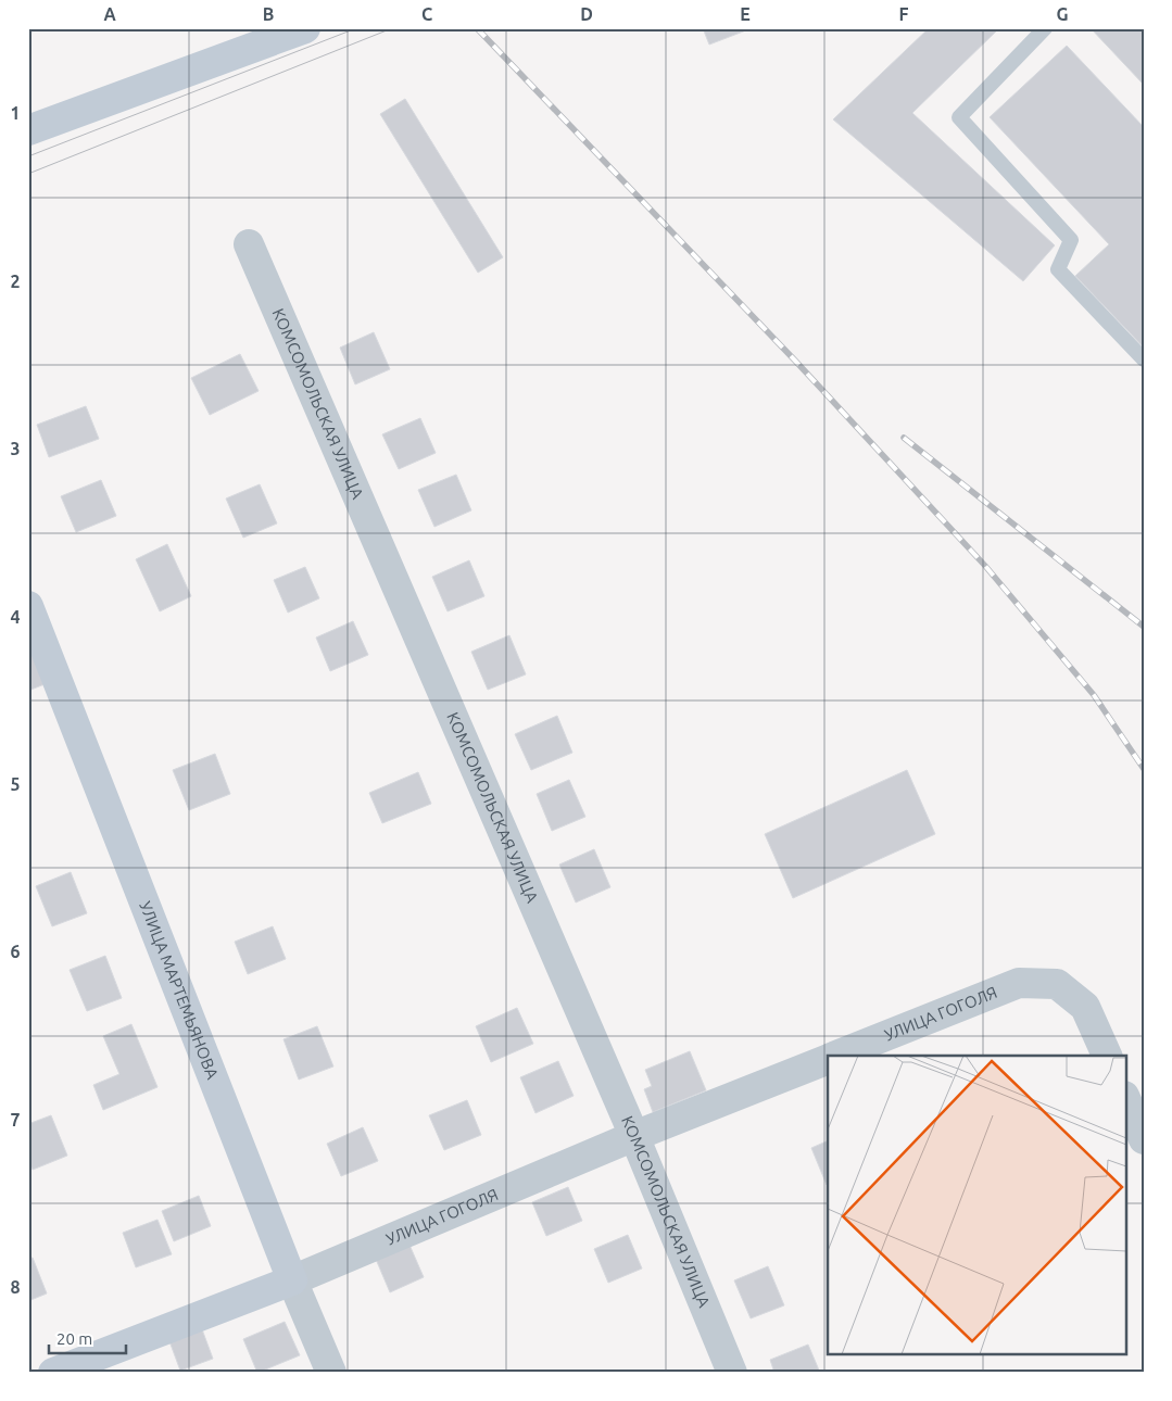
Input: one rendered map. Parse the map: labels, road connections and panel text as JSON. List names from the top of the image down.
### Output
{
  "streets": {
    "main road": ["УЛИЦА МАРТЕМЬЯНОВА", "УЛИЦА ГОГОЛЯ"],
    "street": ["КОМСОМОЛЬСКАЯ УЛИЦА"]
  },
  "crossings": [
    ["КОМСОМОЛЬСКАЯ УЛИЦА", "УЛИЦА ГОГОЛЯ"],
    ["УЛИЦА МАРТЕМЬЯНОВА", "УЛИЦА ГОГОЛЯ"]
  ],
  "scale_bar": "20 m",
  "grid": {
    "columns": [
      "A",
      "B",
      "C",
      "D",
      "E",
      "F",
      "G"
    ],
    "rows": [
      "1",
      "2",
      "3",
      "4",
      "5",
      "6",
      "7",
      "8"
    ]
  }
}
